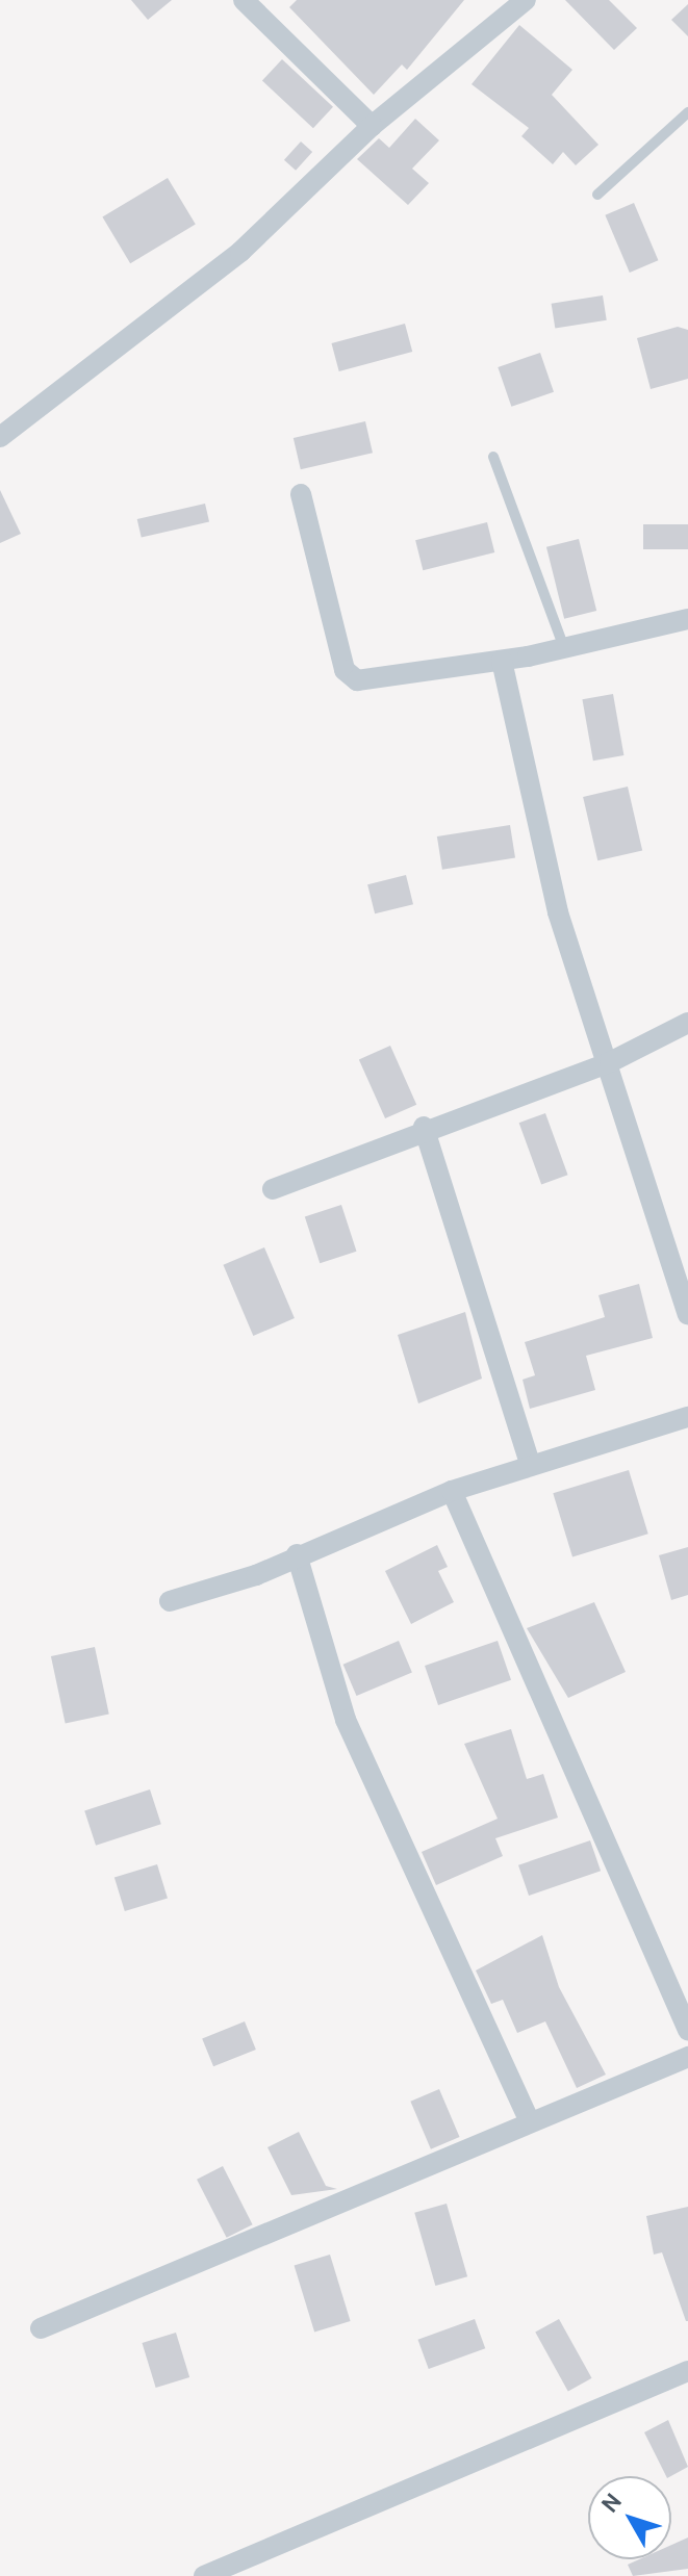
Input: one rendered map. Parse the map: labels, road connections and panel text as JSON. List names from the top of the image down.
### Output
{
  "north": "top left"
}
